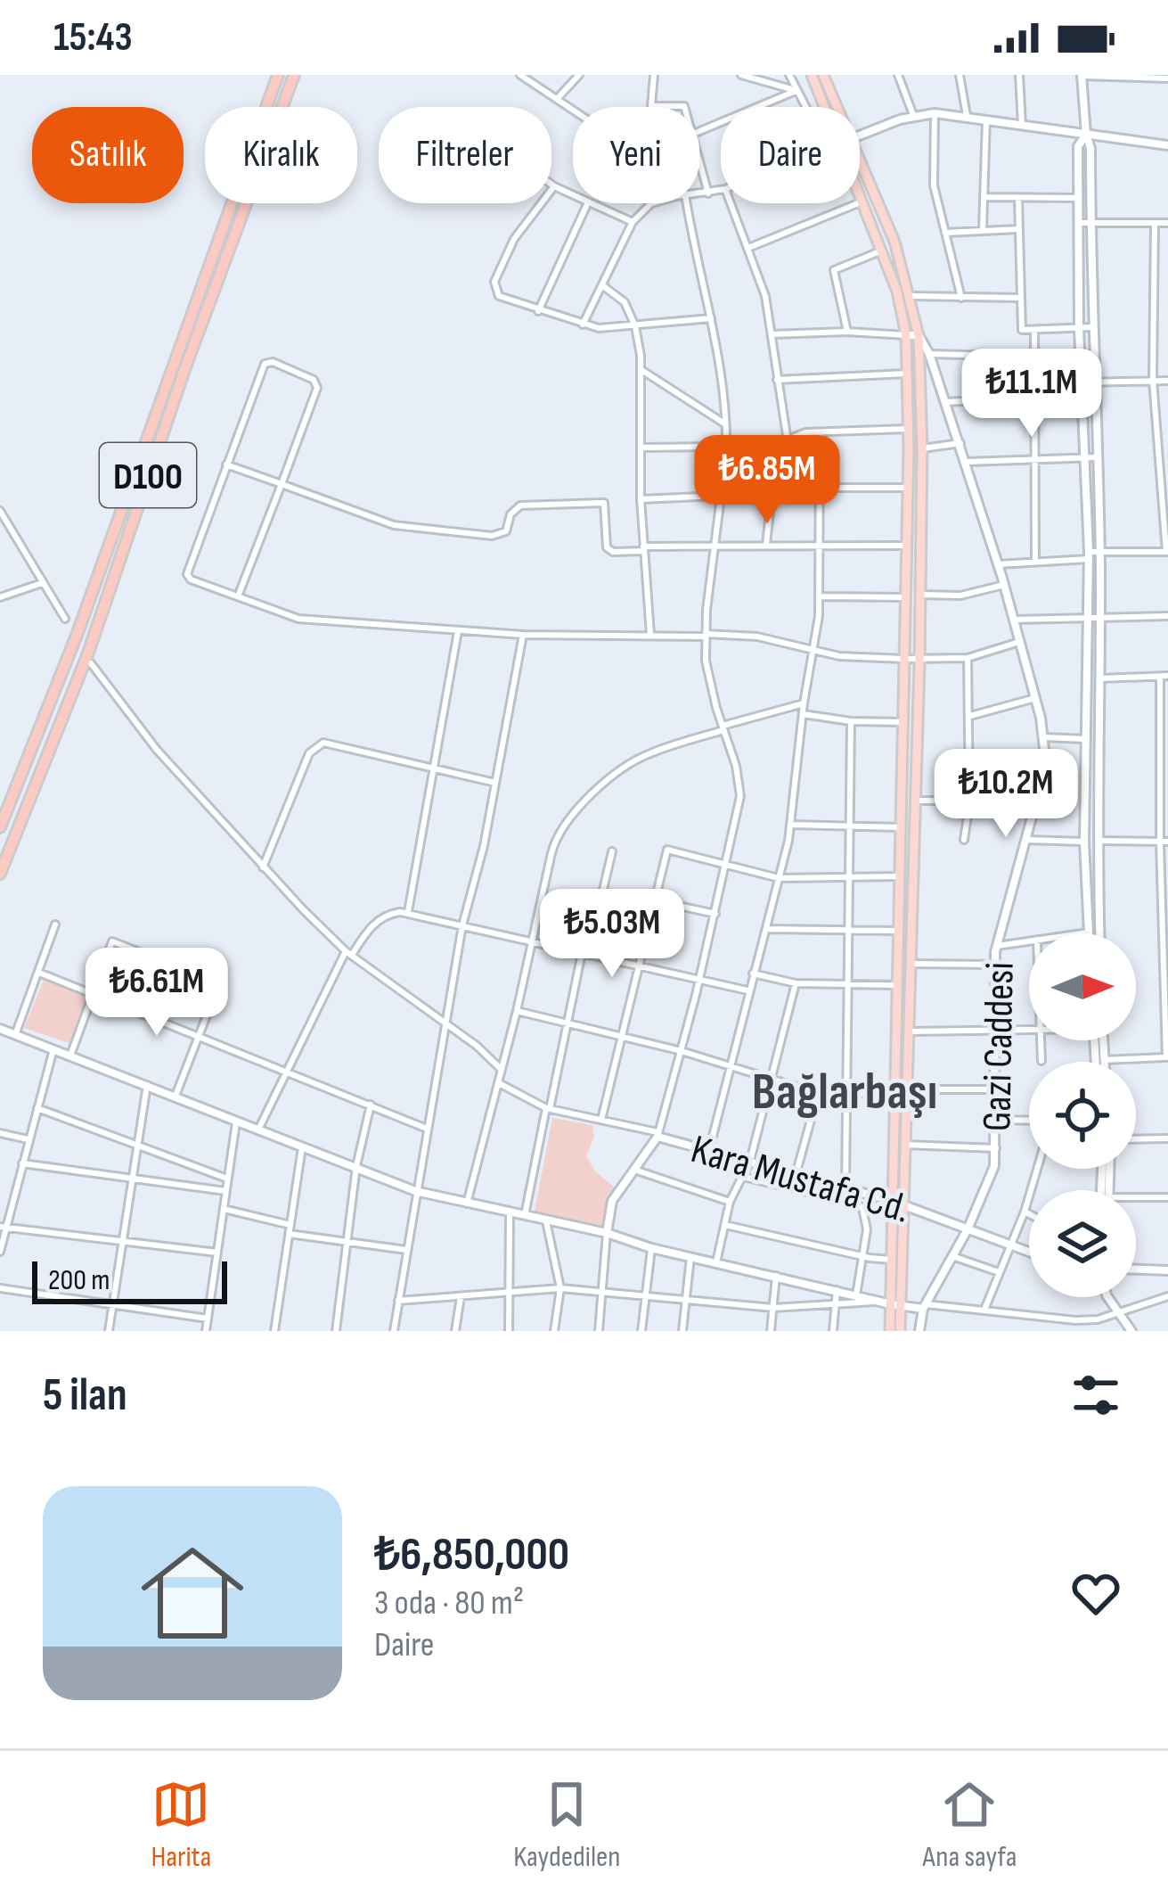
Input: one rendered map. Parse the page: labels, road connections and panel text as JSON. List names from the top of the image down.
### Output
{
  "streets": {
    "highway": ["D100"],
    "street": ["Gazi Caddesi", "Kara Mustafa Cd."]
  },
  "crossings": [
    ["Gazi Caddesi", "Kara Mustafa Cd."]
  ],
  "districts": ["Bağlarbaşı"],
  "scale_bar": "200 m",
  "north": "right",
  "page": {
    "status": "15:43",
    "chip": [
      "Satılık",
      "Kiralık",
      "Filtreler",
      "Yeni",
      "Daire"
    ],
    "price": [
      "₺11.1M",
      "₺6.85M",
      "₺10.2M",
      "₺5.03M",
      "₺6.61M"
    ],
    "scale": "200 m",
    "heading": "5 ilan",
    "list": [
      {
        "name": "₺6,850,000",
        "note": "3 oda · 80 m² · Daire"
      }
    ],
    "tabs": ["Harita", "Kaydedilen", "Ana sayfa"]
  }
}
